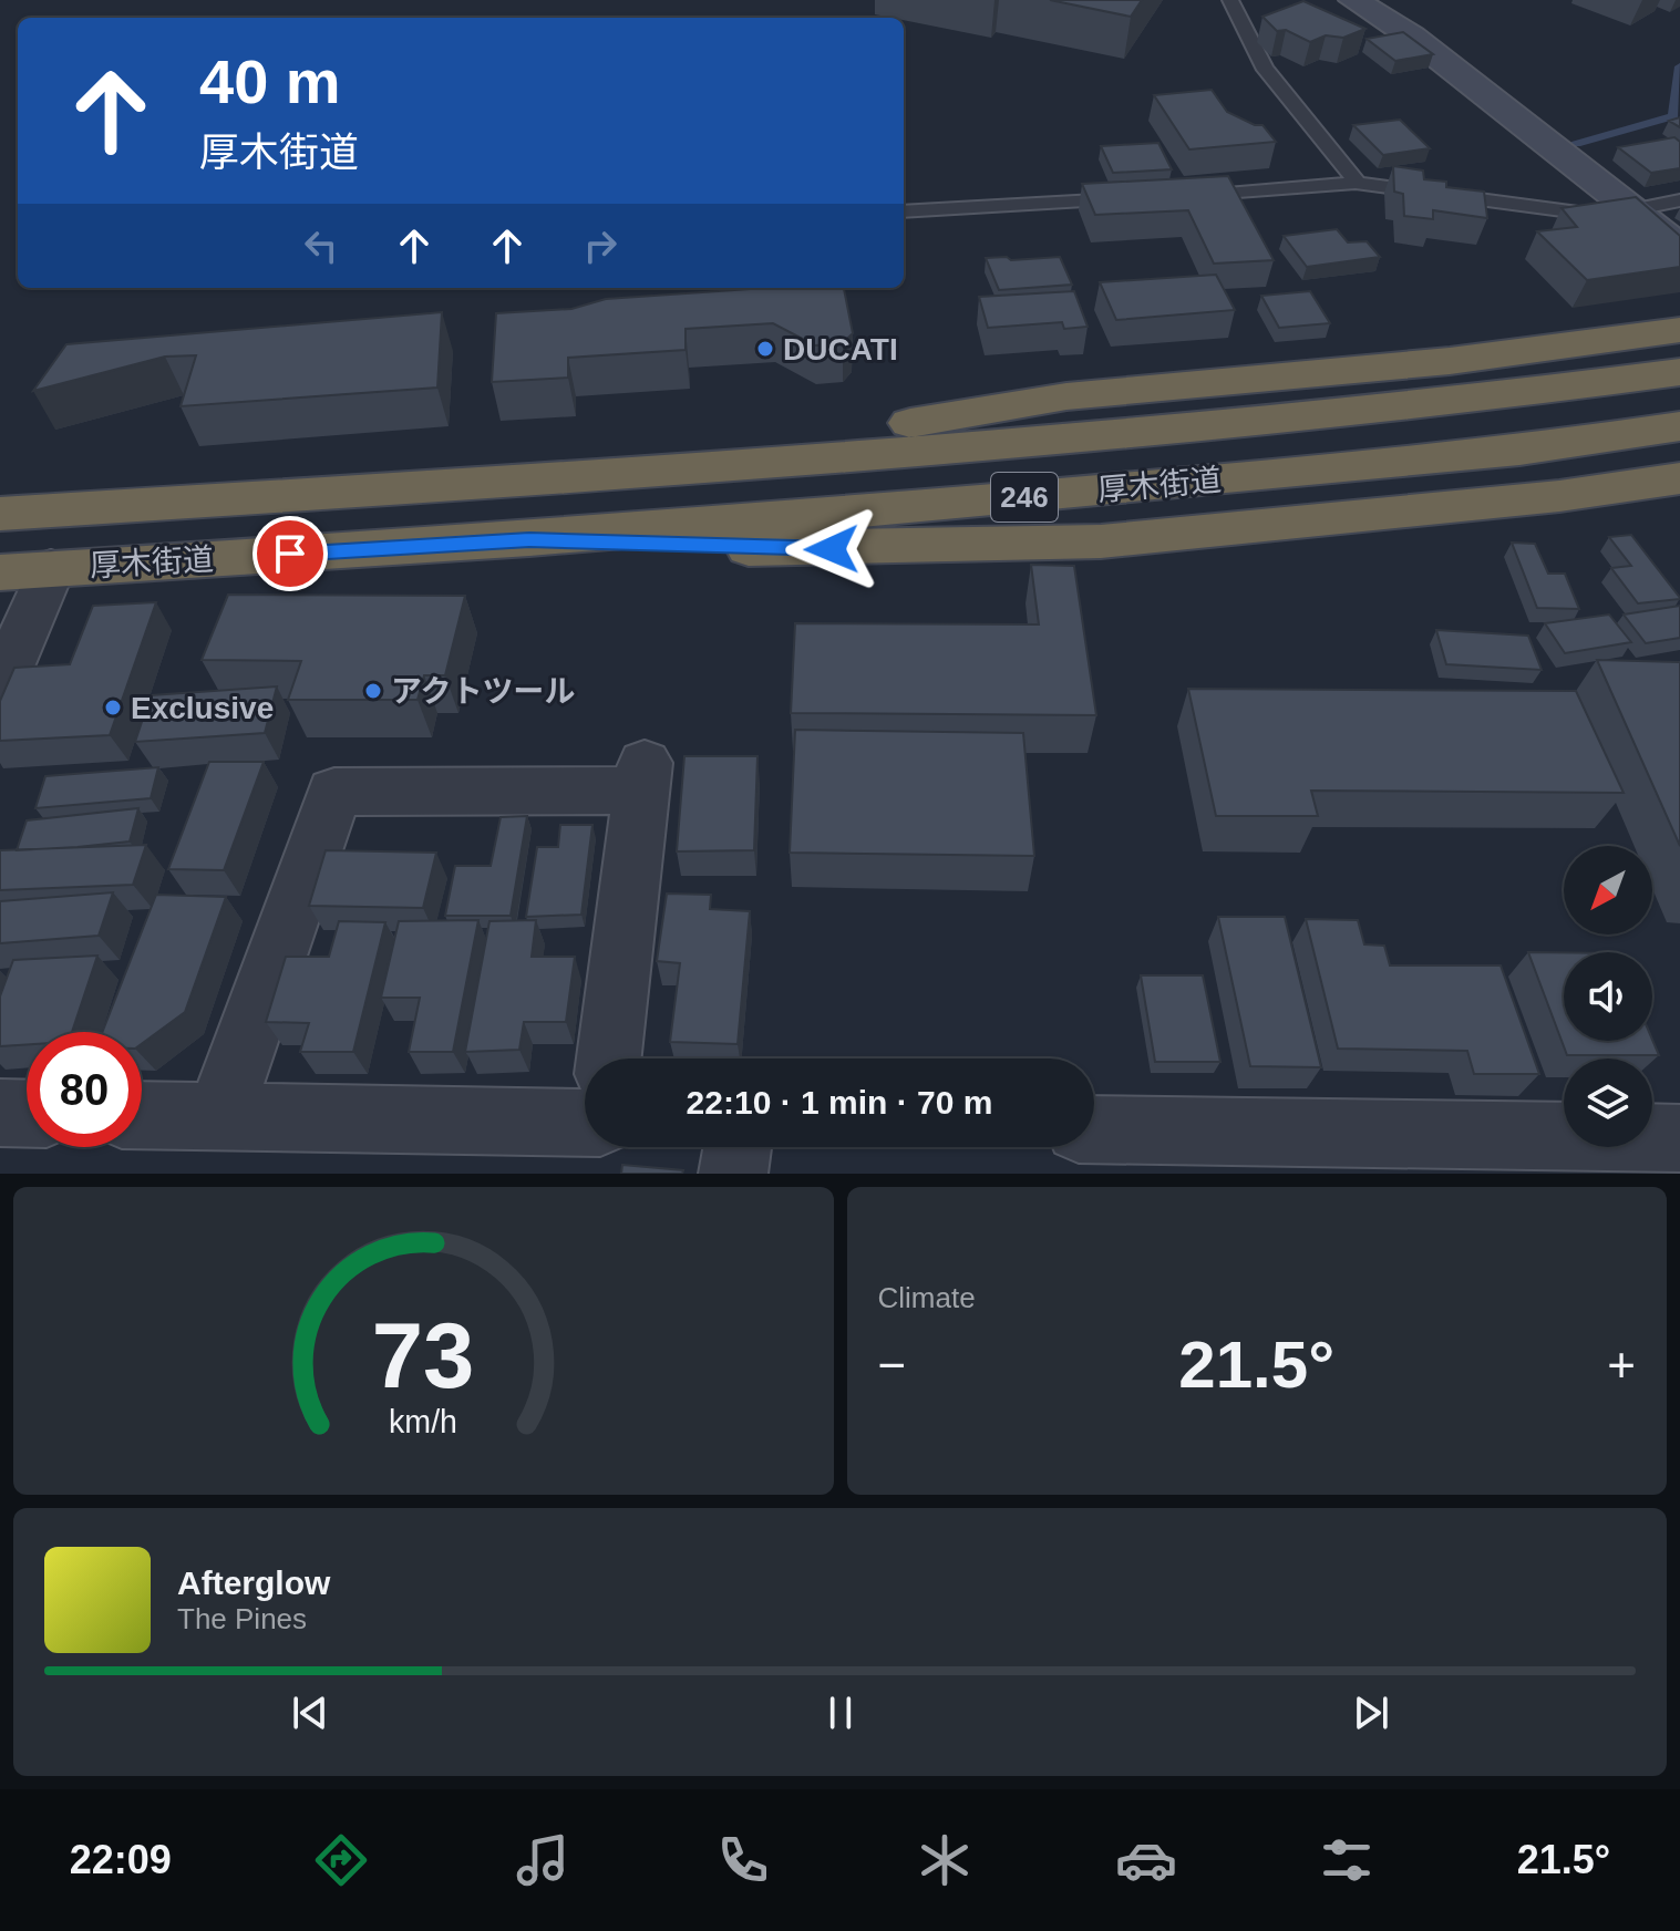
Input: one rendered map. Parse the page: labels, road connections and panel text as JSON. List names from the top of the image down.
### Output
{
  "streets": {
    "highway": ["厚木街道", "246"]
  },
  "places": ["DUCATI", "アクトツール", "Exclusive"],
  "north": "bottom left",
  "page": {
    "turn": ["40 m", "厚木街道"],
    "limit": "80",
    "trip": "22:10 · 1 min · 70 m",
    "tile": "Climate",
    "heat": ["−", "21.5°", "+"],
    "song": ["Afterglow", "The Pines"],
    "tabs": ["22:09", "21.5°"],
    "gauge": ["73", "km/h"]
  }
}
